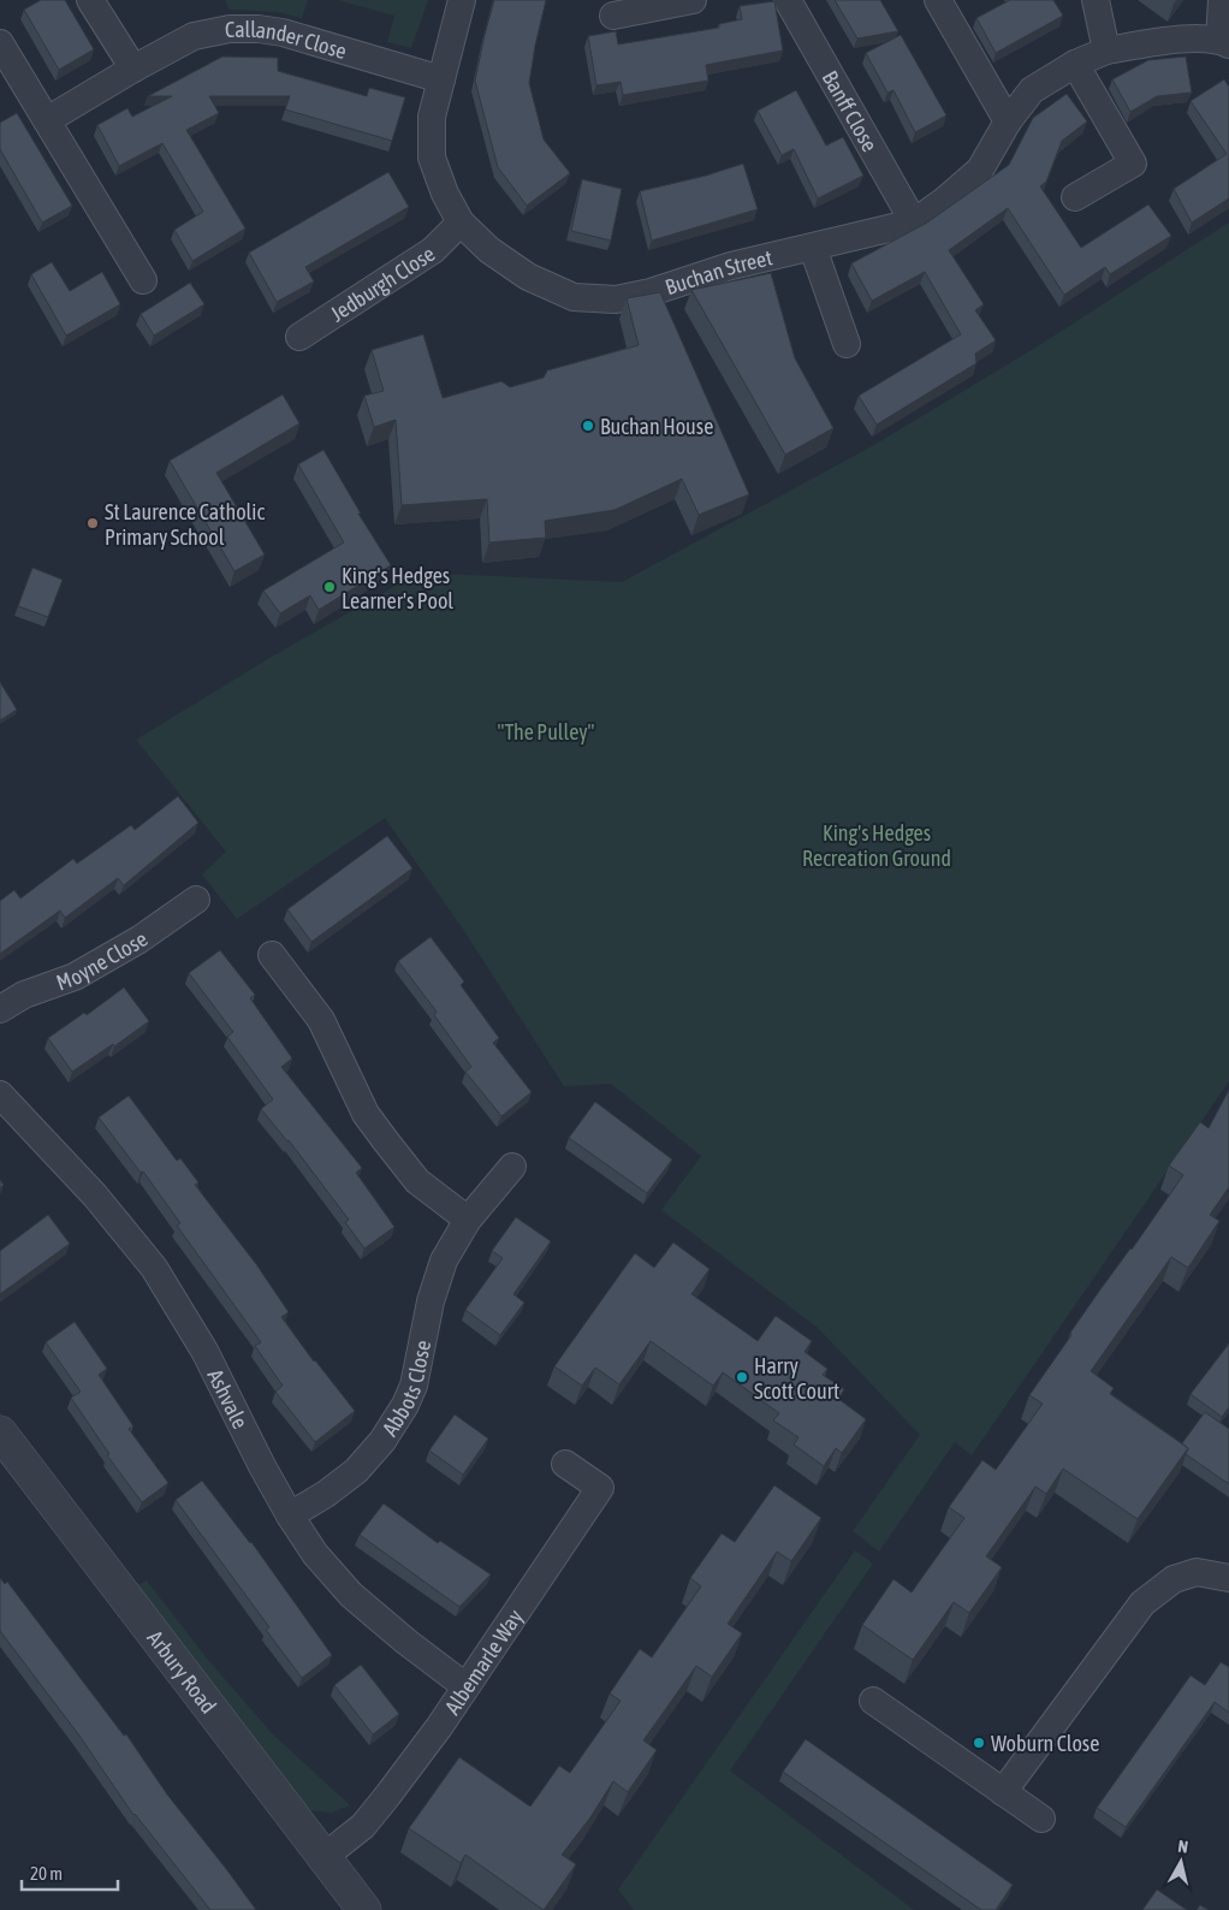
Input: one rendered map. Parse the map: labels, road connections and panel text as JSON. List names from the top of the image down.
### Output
{
  "streets": {
    "street": [
      "Callander Close",
      "Banff Close",
      "Buchan Street",
      "Jedburgh Close",
      "Moyne Close",
      "Abbots Close",
      "Ashvale",
      "Albemarle Way",
      "Arbury Road"
    ]
  },
  "crossings": [
    ["Callander Close", "Buchan Street"],
    ["Banff Close", "Buchan Street"],
    ["Buchan Street", "Jedburgh Close"],
    ["Abbots Close", "Ashvale"],
    ["Ashvale", "Albemarle Way"],
    ["Albemarle Way", "Arbury Road"]
  ],
  "parks": ["\"The Pulley\"", "King's Hedges Recreation Ground"],
  "places": [
    "Buchan House",
    "St Laurence Catholic Primary School",
    "King's Hedges Learner's Pool",
    "Harry Scott Court",
    "Woburn Close"
  ],
  "scale_bar": "20 m",
  "north": "top"
}
